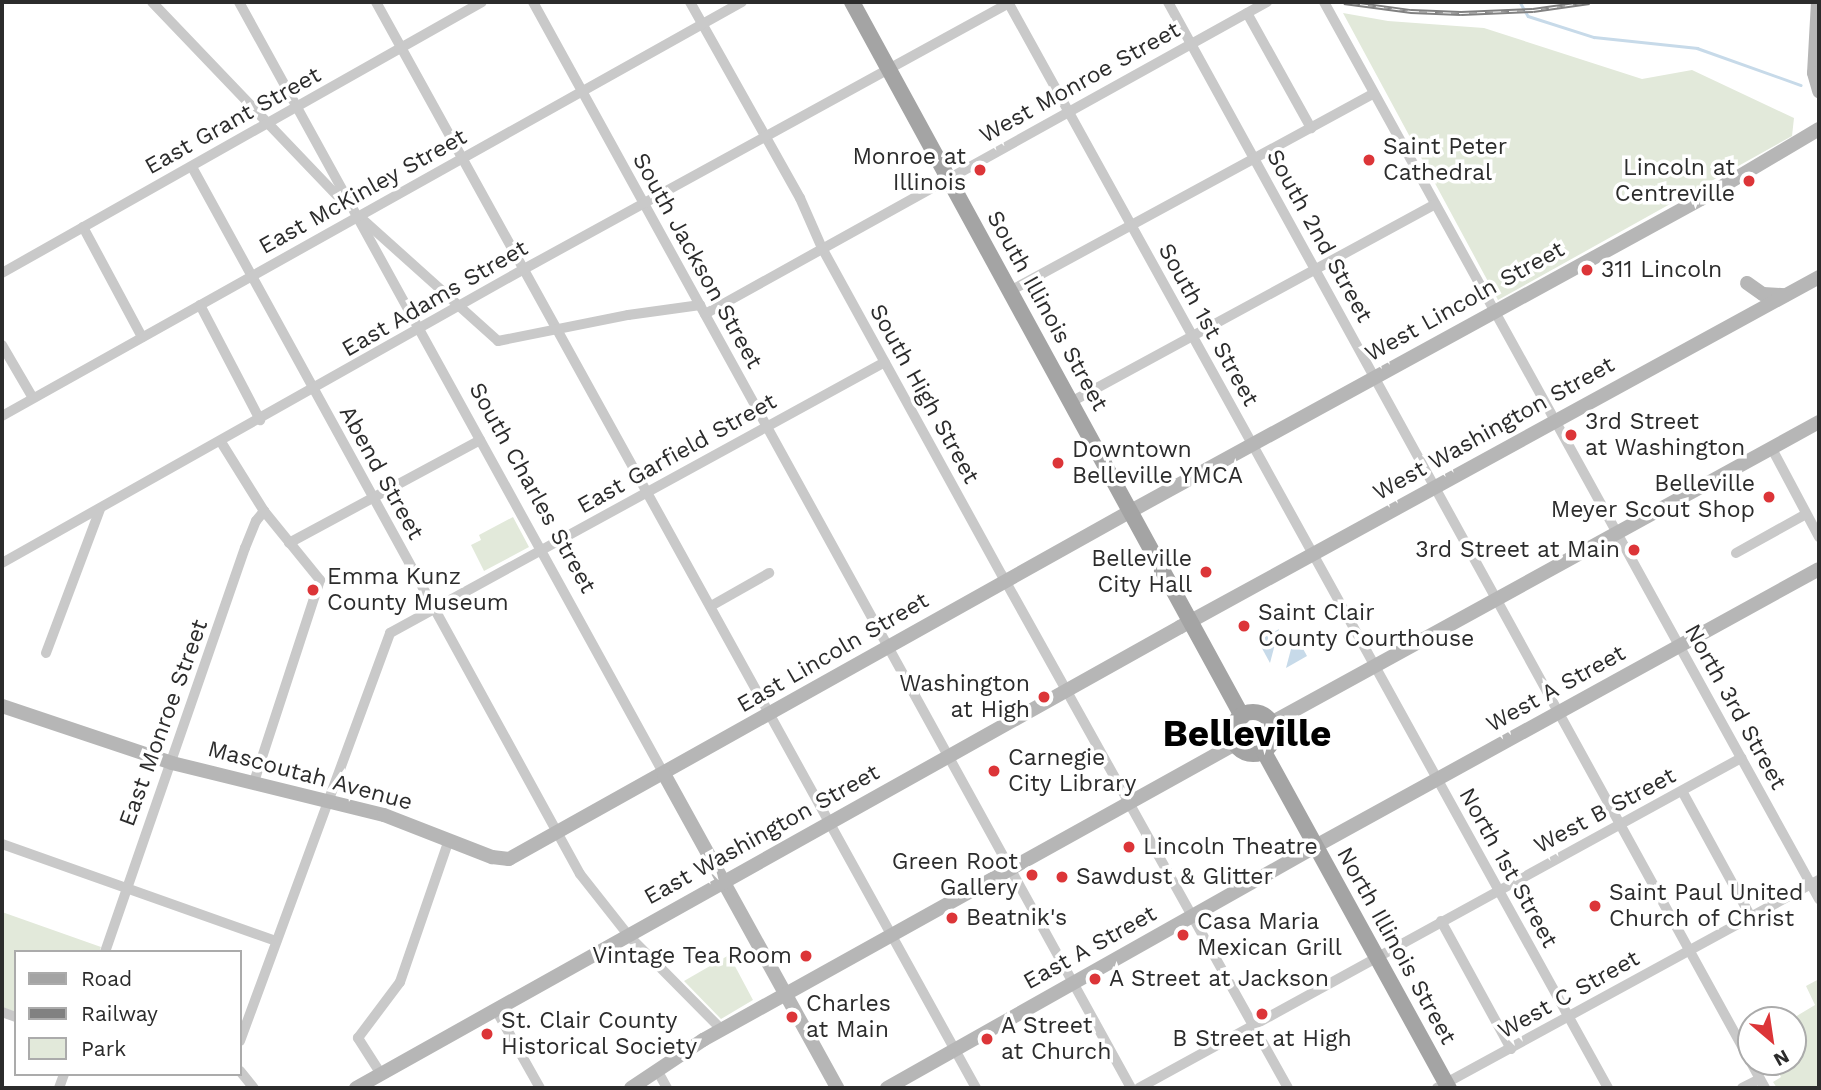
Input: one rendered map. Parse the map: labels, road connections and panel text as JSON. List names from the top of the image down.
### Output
{
  "streets": {
    "main road": ["South Illinois Street", "North Illinois Street"],
    "street": [
      "West Monroe Street",
      "East Grant Street",
      "East McKinley Street",
      "South 2nd Street",
      "South Jackson Street",
      "East Adams Street",
      "West Lincoln Street",
      "South 1st Street",
      "South High Street",
      "West Washington Street",
      "East Garfield Street",
      "Abend Street",
      "South Charles Street",
      "East Lincoln Street",
      "West A Street",
      "North 3rd Street",
      "East Monroe Street",
      "Mascoutah Avenue",
      "West B Street",
      "East Washington Street",
      "North 1st Street",
      "East A Street",
      "West C Street"
    ]
  },
  "crossings": [
    ["West Monroe Street", "South 2nd Street"],
    ["West Monroe Street", "South Illinois Street"],
    ["West Monroe Street", "South 1st Street"],
    ["East Grant Street", "Abend Street"],
    ["East Grant Street", "South Charles Street"],
    ["East McKinley Street", "South Jackson Street"],
    ["East McKinley Street", "South High Street"],
    ["East McKinley Street", "Abend Street"],
    ["East McKinley Street", "South Charles Street"],
    ["South 2nd Street", "West Lincoln Street"],
    ["South 2nd Street", "West Washington Street"],
    ["South 2nd Street", "West A Street"],
    ["South 2nd Street", "West B Street"],
    ["South 2nd Street", "West C Street"],
    ["South Jackson Street", "East Adams Street"],
    ["South Jackson Street", "East Garfield Street"],
    ["South Jackson Street", "East Lincoln Street"],
    ["South Jackson Street", "East Washington Street"],
    ["South Jackson Street", "East A Street"],
    ["East Adams Street", "South Illinois Street"],
    ["East Adams Street", "South 1st Street"],
    ["East Adams Street", "South High Street"],
    ["East Adams Street", "Abend Street"],
    ["East Adams Street", "South Charles Street"],
    ["West Lincoln Street", "South Illinois Street"],
    ["West Lincoln Street", "South 1st Street"],
    ["West Lincoln Street", "East Lincoln Street"],
    ["West Lincoln Street", "North 3rd Street"],
    ["South Illinois Street", "West Washington Street"],
    ["South Illinois Street", "East Lincoln Street"],
    ["South Illinois Street", "East Washington Street"],
    ["South Illinois Street", "North Illinois Street"],
    ["South 1st Street", "West Washington Street"],
    ["South 1st Street", "North 1st Street"],
    ["South High Street", "East Garfield Street"],
    ["South High Street", "East Lincoln Street"],
    ["South High Street", "West B Street"],
    ["South High Street", "East Washington Street"],
    ["South High Street", "East A Street"],
    ["West Washington Street", "North 3rd Street"],
    ["West Washington Street", "East Washington Street"],
    ["East Garfield Street", "Abend Street"],
    ["East Garfield Street", "South Charles Street"],
    ["East Garfield Street", "Mascoutah Avenue"],
    ["Abend Street", "East Lincoln Street"],
    ["Abend Street", "Mascoutah Avenue"],
    ["South Charles Street", "East Lincoln Street"],
    ["South Charles Street", "East Washington Street"],
    ["East Lincoln Street", "Mascoutah Avenue"],
    ["West A Street", "North 3rd Street"],
    ["West A Street", "North 1st Street"],
    ["West A Street", "North Illinois Street"],
    ["West A Street", "East A Street"],
    ["North 3rd Street", "West B Street"],
    ["North 3rd Street", "West C Street"],
    ["East Monroe Street", "Mascoutah Avenue"],
    ["West B Street", "North 1st Street"],
    ["West B Street", "North Illinois Street"],
    ["North 1st Street", "West C Street"],
    ["North Illinois Street", "East A Street"],
    ["North Illinois Street", "West C Street"]
  ],
  "districts": ["Belleville"],
  "places": [
    "Saint Peter Cathedral",
    "Monroe at Illinois",
    "Lincoln at Centreville",
    "311 Lincoln",
    "3rd Street at Washington",
    "Downtown Belleville YMCA",
    "Belleville Meyer Scout Shop",
    "3rd Street at Main",
    "Belleville City Hall",
    "Emma Kunz County Museum",
    "Saint Clair County Courthouse",
    "Washington at High",
    "Carnegie City Library",
    "Lincoln Theatre",
    "Green Root Gallery",
    "Sawdust & Glitter",
    "Saint Paul United Church of Christ",
    "Beatnik's",
    "Casa Maria Mexican Grill",
    "Vintage Tea Room",
    "A Street at Jackson",
    "B Street at High",
    "Charles at Main",
    "St. Clair County Historical Society",
    "A Street at Church"
  ],
  "legend": ["Road", "Railway", "Park"],
  "north": "bottom right"
}
